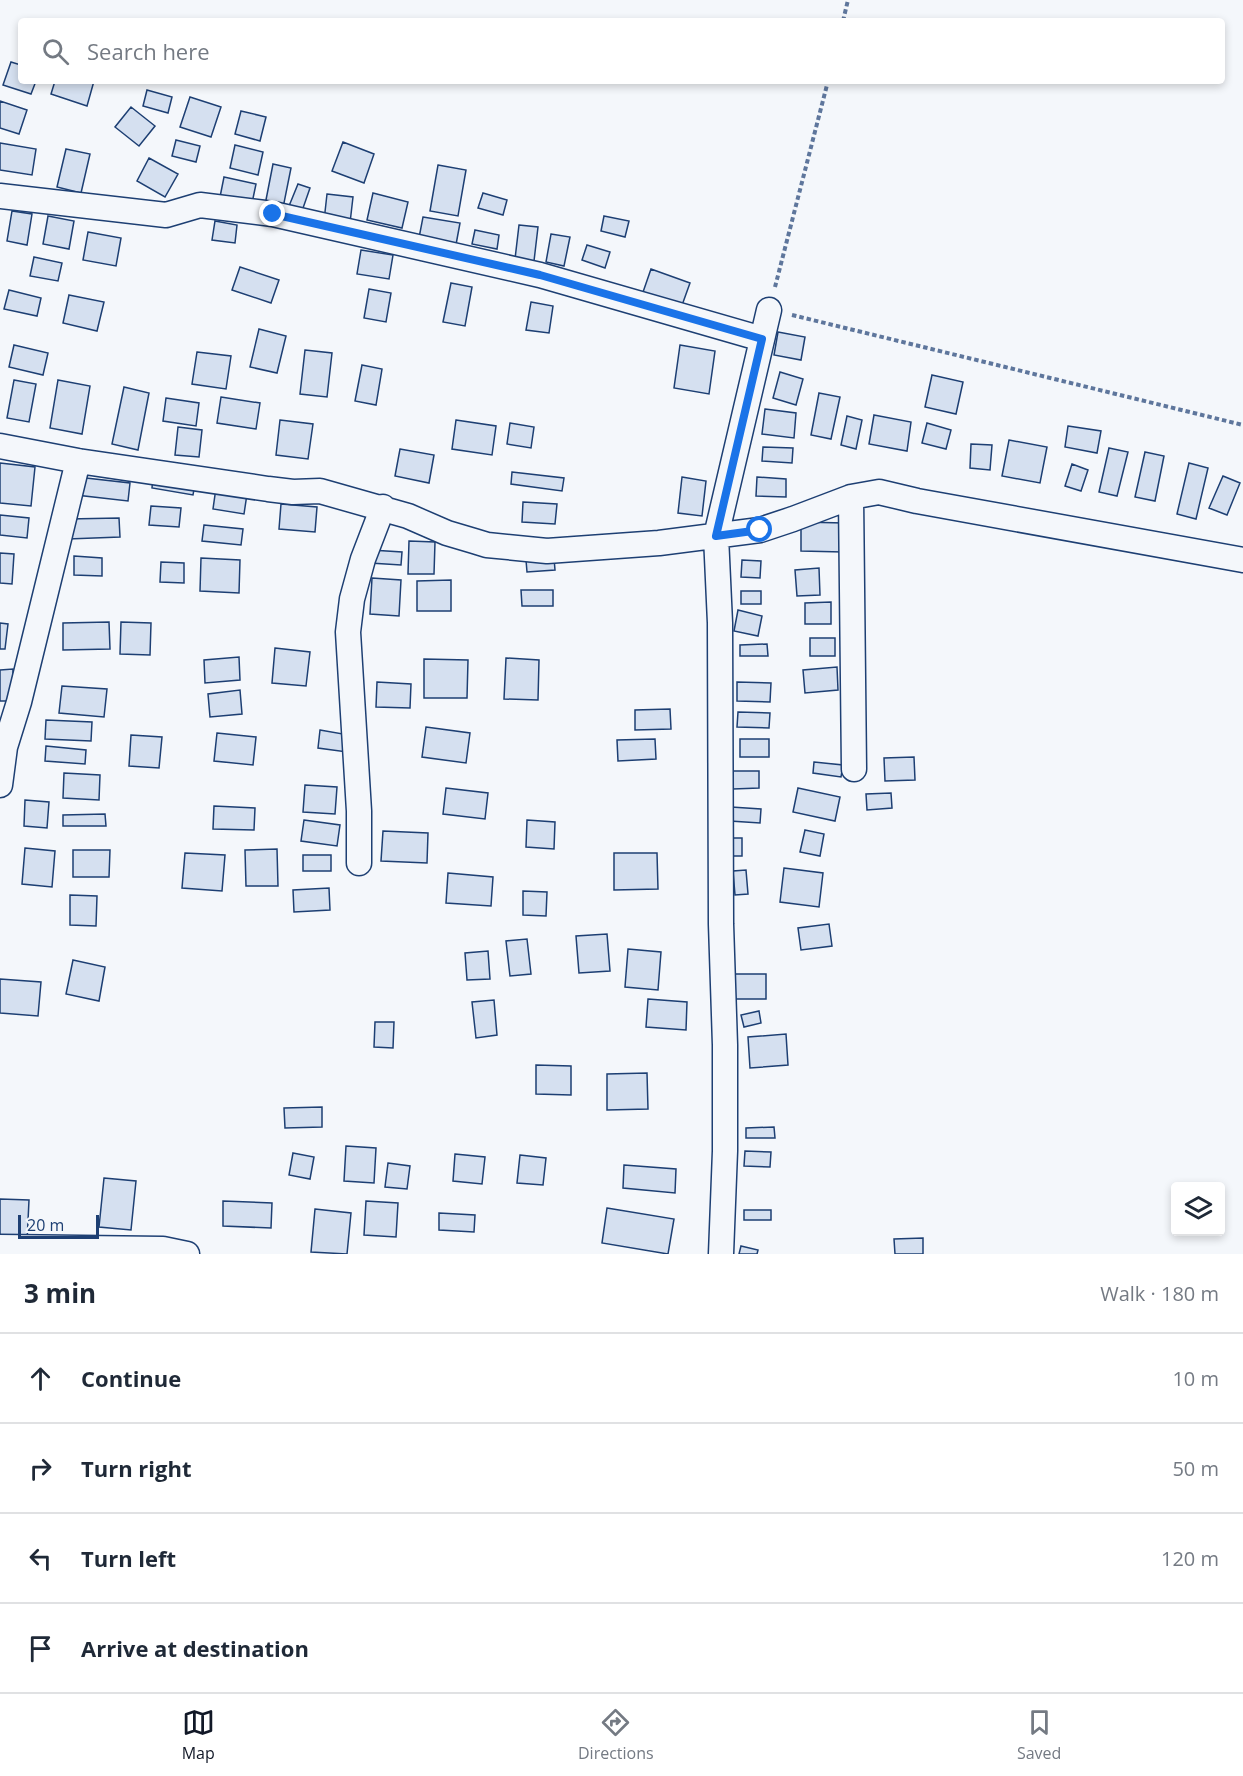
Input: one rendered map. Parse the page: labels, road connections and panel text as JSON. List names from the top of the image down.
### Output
{
  "scale_bar": "20 m",
  "page": {
    "search": "Search here",
    "scale": "20 m",
    "heading": ["3 min", "Walk · 180 m"],
    "list": [
      ["Continue", "10 m"],
      ["Turn right", "50 m"],
      ["Turn left", "120 m"],
      "Arrive at destination"
    ],
    "nav": ["Map", "Directions", "Saved"]
  }
}
